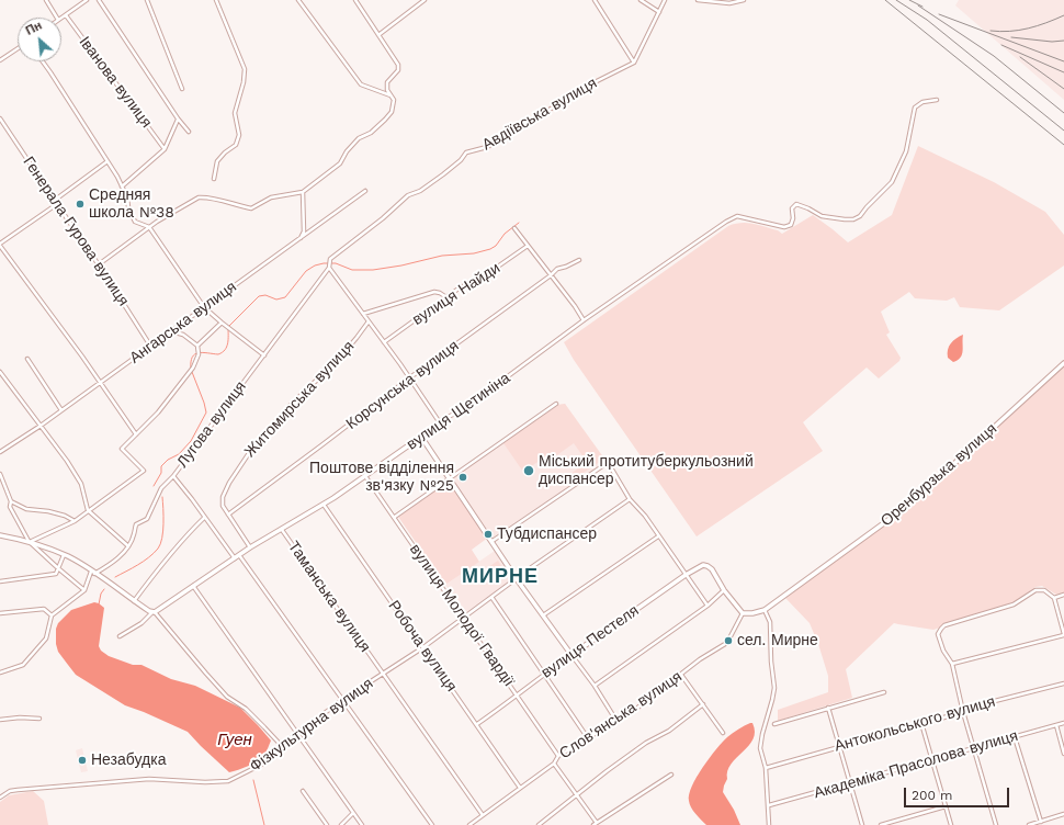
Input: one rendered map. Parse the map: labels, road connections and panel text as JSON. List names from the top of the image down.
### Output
{
  "streets": {
    "street": [
      "Іванова вулиця",
      "Авдіївська вулиця",
      "Генерала Гурова вулиця",
      "вулиця Найди",
      "Ангарська вулиця",
      "Корсунська вулиця",
      "Житомирська вулиця",
      "вулиця Щетиніна",
      "Лугова вулиця",
      "Оренбурзька вулиця",
      "Таманська вулиця",
      "вулиця Молодої Гвардії",
      "вулиця Пестеля",
      "Робоча вулиця",
      "Слов'янська вулиця",
      "Антокольського вулиця",
      "Фізкультурна вулиця",
      "Академіка Прасолова вулиця"
    ]
  },
  "crossings": [
    ["Авдіївська вулиця", "Лугова вулиця"],
    ["Генерала Гурова вулиця", "Ангарська вулиця"],
    ["Корсунська вулиця", "Житомирська вулиця"],
    ["Житомирська вулиця", "вулиця Щетиніна"],
    ["вулиця Щетиніна", "Таманська вулиця"],
    ["вулиця Щетиніна", "вулиця Молодої Гвардії"],
    ["вулиця Щетиніна", "Робоча вулиця"],
    ["Таманська вулиця", "Слов'янська вулиця"],
    ["Таманська вулиця", "Фізкультурна вулиця"],
    ["вулиця Молодої Гвардії", "вулиця Пестеля"],
    ["вулиця Молодої Гвардії", "Слов'янська вулиця"],
    ["вулиця Молодої Гвардії", "Фізкультурна вулиця"],
    ["вулиця Пестеля", "Робоча вулиця"],
    ["Робоча вулиця", "Слов'янська вулиця"],
    ["Робоча вулиця", "Фізкультурна вулиця"]
  ],
  "districts": ["МИРНЕ"],
  "water": ["Гуен"],
  "places": [
    "Средняя школа №38",
    "Міський протитуберкульозний диспансер",
    "Поштове відділення зв'язку №25",
    "Тубдиспансер",
    "сел. Мирне",
    "Незабудка"
  ],
  "scale_bar": "200 m",
  "north": "top left"
}
